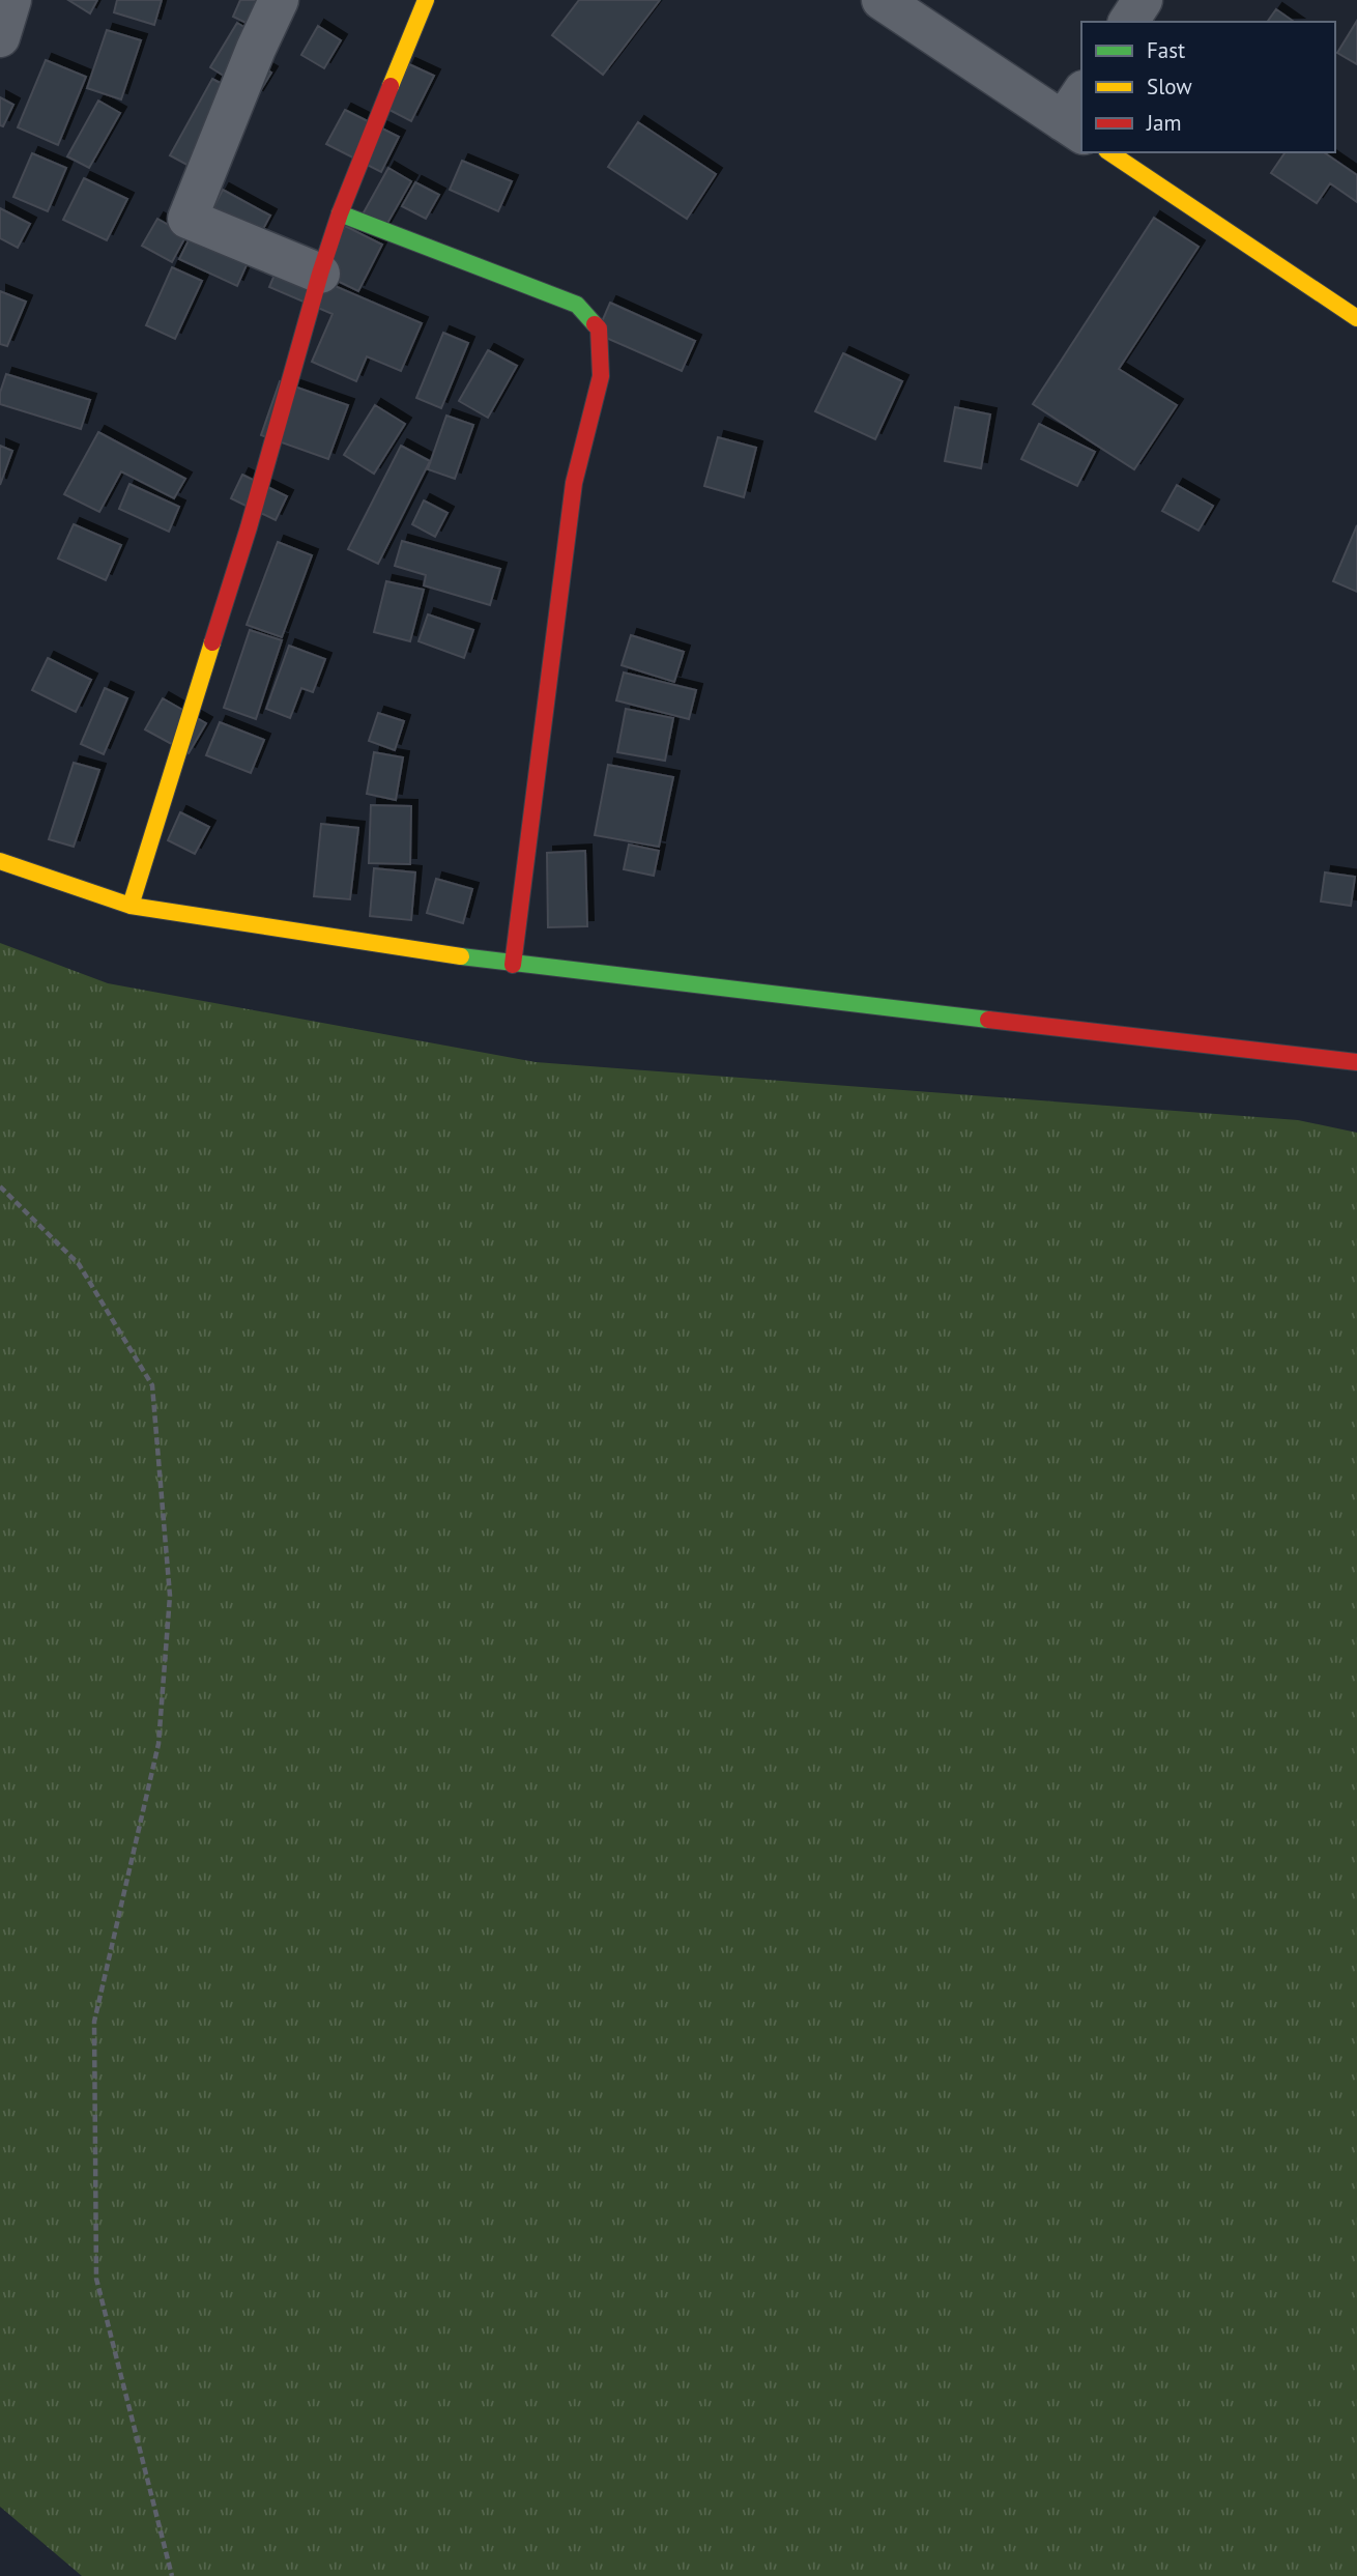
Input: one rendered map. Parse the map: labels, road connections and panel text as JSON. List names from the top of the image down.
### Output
{
  "legend": ["Fast", "Slow", "Jam"]
}
